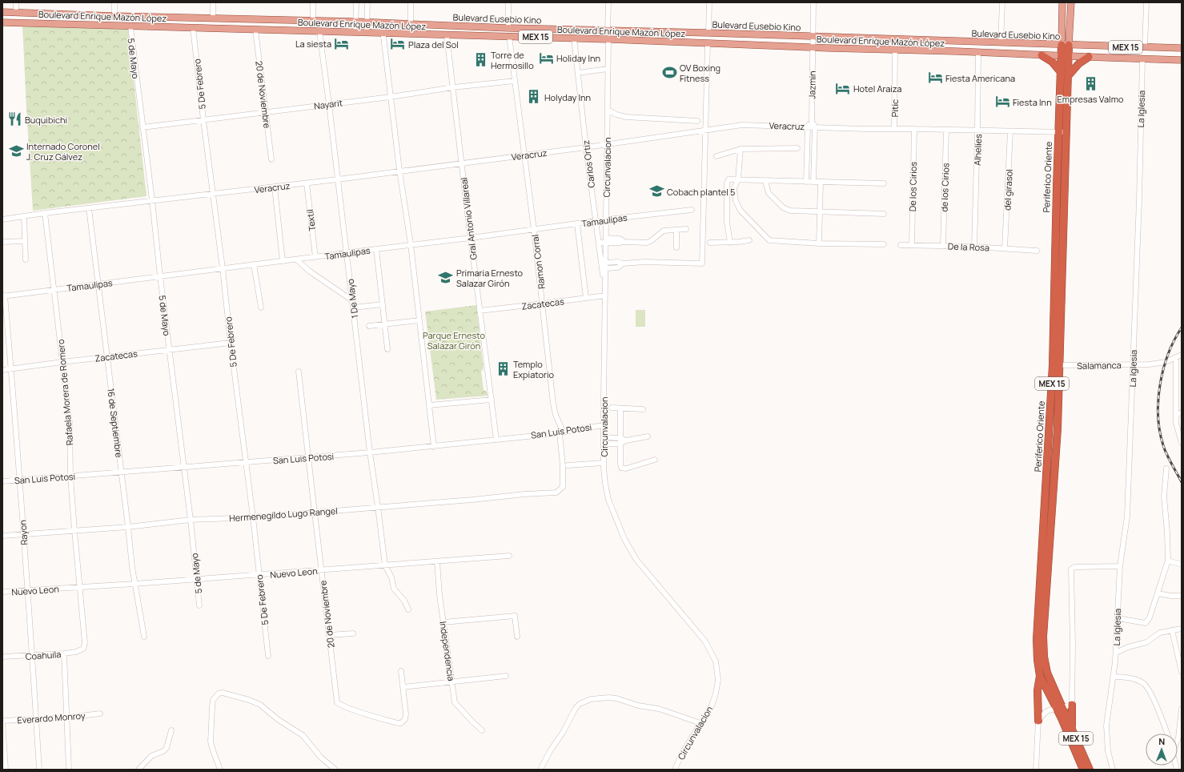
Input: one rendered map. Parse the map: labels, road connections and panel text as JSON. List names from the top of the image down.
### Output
{
  "streets": {
    "highway": ["MEX 15", "Periferico Oriente"],
    "main road": ["Boulevard Enrique Mazón López", "Bulevard Eusebio Kino"],
    "street": [
      "5 de Mayo",
      "5 De Febrero",
      "Jazmin",
      "20 de Noviembre",
      "Nayarit",
      "Pitic",
      "La Iglesia",
      "Veracruz",
      "Alhelíes",
      "Carlos Ortiz",
      "Circunvalacion",
      "De los Cirios",
      "de los Cirios",
      "del girasol",
      "Gral Antonio Villareal",
      "Textil",
      "Tamaulipas",
      "De la Rosa",
      "Ramon Corral",
      "1 De Mayo",
      "Zacatecas",
      "Salamanca",
      "Rafaela Morera de Romero",
      "16 de Septiembre",
      "San Luis Potosi",
      "Hermenegildo Lugo Rangel",
      "Rayon",
      "Nuevo Leon",
      "Independencia",
      "Coahuila",
      "Everardo Monroy"
    ]
  },
  "crossings": [
    ["Boulevard Enrique Mazón López", "5 de Mayo"],
    ["Boulevard Enrique Mazón López", "5 De Febrero"],
    ["Boulevard Enrique Mazón López", "Jazmin"],
    ["Boulevard Enrique Mazón López", "20 de Noviembre"],
    ["Boulevard Enrique Mazón López", "Pitic"],
    ["Boulevard Enrique Mazón López", "La Iglesia"],
    ["Boulevard Enrique Mazón López", "Alhelíes"],
    ["Boulevard Enrique Mazón López", "Carlos Ortiz"],
    ["Boulevard Enrique Mazón López", "Circunvalacion"],
    ["Boulevard Enrique Mazón López", "Periferico Oriente"],
    ["Boulevard Enrique Mazón López", "Gral Antonio Villareal"],
    ["Boulevard Enrique Mazón López", "Ramon Corral"],
    ["Boulevard Enrique Mazón López", "1 De Mayo"],
    ["Bulevard Eusebio Kino", "MEX 15"],
    ["Bulevard Eusebio Kino", "Jazmin"],
    ["5 de Mayo", "Nayarit"],
    ["5 de Mayo", "Veracruz"],
    ["5 de Mayo", "Tamaulipas"],
    ["5 de Mayo", "Zacatecas"],
    ["5 de Mayo", "San Luis Potosi"],
    ["5 de Mayo", "Hermenegildo Lugo Rangel"],
    ["5 de Mayo", "Nuevo Leon"],
    ["5 De Febrero", "Nayarit"],
    ["5 De Febrero", "Veracruz"],
    ["5 De Febrero", "Tamaulipas"],
    ["5 De Febrero", "Zacatecas"],
    ["5 De Febrero", "San Luis Potosi"],
    ["5 De Febrero", "Hermenegildo Lugo Rangel"],
    ["5 De Febrero", "Nuevo Leon"],
    ["20 de Noviembre", "Nayarit"],
    ["20 de Noviembre", "San Luis Potosi"],
    ["20 de Noviembre", "Hermenegildo Lugo Rangel"],
    ["20 de Noviembre", "Nuevo Leon"],
    ["Nayarit", "Gral Antonio Villareal"],
    ["Nayarit", "Ramon Corral"],
    ["Nayarit", "1 De Mayo"],
    ["Pitic", "Veracruz"],
    ["La Iglesia", "Salamanca"],
    ["Veracruz", "Alhelíes"],
    ["Veracruz", "Carlos Ortiz"],
    ["Veracruz", "Circunvalacion"],
    ["Veracruz", "Periferico Oriente"],
    ["Veracruz", "De los Cirios"],
    ["Veracruz", "de los Cirios"],
    ["Veracruz", "del girasol"],
    ["Veracruz", "Gral Antonio Villareal"],
    ["Veracruz", "Textil"],
    ["Veracruz", "Ramon Corral"],
    ["Veracruz", "1 De Mayo"],
    ["Veracruz", "Rafaela Morera de Romero"],
    ["Veracruz", "16 de Septiembre"],
    ["Alhelíes", "De la Rosa"],
    ["Carlos Ortiz", "Circunvalacion"],
    ["Carlos Ortiz", "Tamaulipas"],
    ["Circunvalacion", "Tamaulipas"],
    ["Circunvalacion", "Zacatecas"],
    ["Circunvalacion", "San Luis Potosi"],
    ["Periferico Oriente", "Salamanca"],
    ["De los Cirios", "De la Rosa"],
    ["de los Cirios", "De la Rosa"],
    ["del girasol", "De la Rosa"],
    ["Gral Antonio Villareal", "Tamaulipas"],
    ["Gral Antonio Villareal", "Zacatecas"],
    ["Gral Antonio Villareal", "San Luis Potosi"],
    ["Textil", "Tamaulipas"],
    ["Tamaulipas", "Ramon Corral"],
    ["Tamaulipas", "1 De Mayo"],
    ["Tamaulipas", "Rafaela Morera de Romero"],
    ["Tamaulipas", "16 de Septiembre"],
    ["Tamaulipas", "Rayon"],
    ["Ramon Corral", "Zacatecas"],
    ["Ramon Corral", "San Luis Potosi"],
    ["Ramon Corral", "Hermenegildo Lugo Rangel"],
    ["1 De Mayo", "San Luis Potosi"],
    ["1 De Mayo", "Hermenegildo Lugo Rangel"],
    ["1 De Mayo", "Nuevo Leon"],
    ["Zacatecas", "Rafaela Morera de Romero"],
    ["Zacatecas", "16 de Septiembre"],
    ["Zacatecas", "Rayon"],
    ["Rafaela Morera de Romero", "San Luis Potosi"],
    ["Rafaela Morera de Romero", "Hermenegildo Lugo Rangel"],
    ["Rafaela Morera de Romero", "Nuevo Leon"],
    ["Rafaela Morera de Romero", "Coahuila"],
    ["16 de Septiembre", "San Luis Potosi"],
    ["16 de Septiembre", "Hermenegildo Lugo Rangel"],
    ["16 de Septiembre", "Nuevo Leon"],
    ["San Luis Potosi", "Rayon"],
    ["Hermenegildo Lugo Rangel", "Rayon"],
    ["Rayon", "Nuevo Leon"],
    ["Rayon", "Coahuila"],
    ["Rayon", "Everardo Monroy"],
    ["Nuevo Leon", "Independencia"]
  ],
  "parks": ["Parque Ernesto Salazar Girón"],
  "places": {
    "hotel": [
      "La siesta",
      "Plaza del Sol",
      "Holiday Inn",
      "Fiesta Americana",
      "Hotel Araiza",
      "Fiesta Inn"
    ],
    "building": [
      "Torre de Hermosillo",
      "Empresas Valmo",
      "Holyday Inn",
      "Templo Expiatorio"
    ],
    "sports": ["OV Boxing Fitness"],
    "restaurant": ["Buquibichi"],
    "school or university": ["Internado Coronel J. Cruz Gálvez", "Cobach plantel 5", "Primaria Ernesto Salazar Girón"]
  },
  "north": "top"
}
